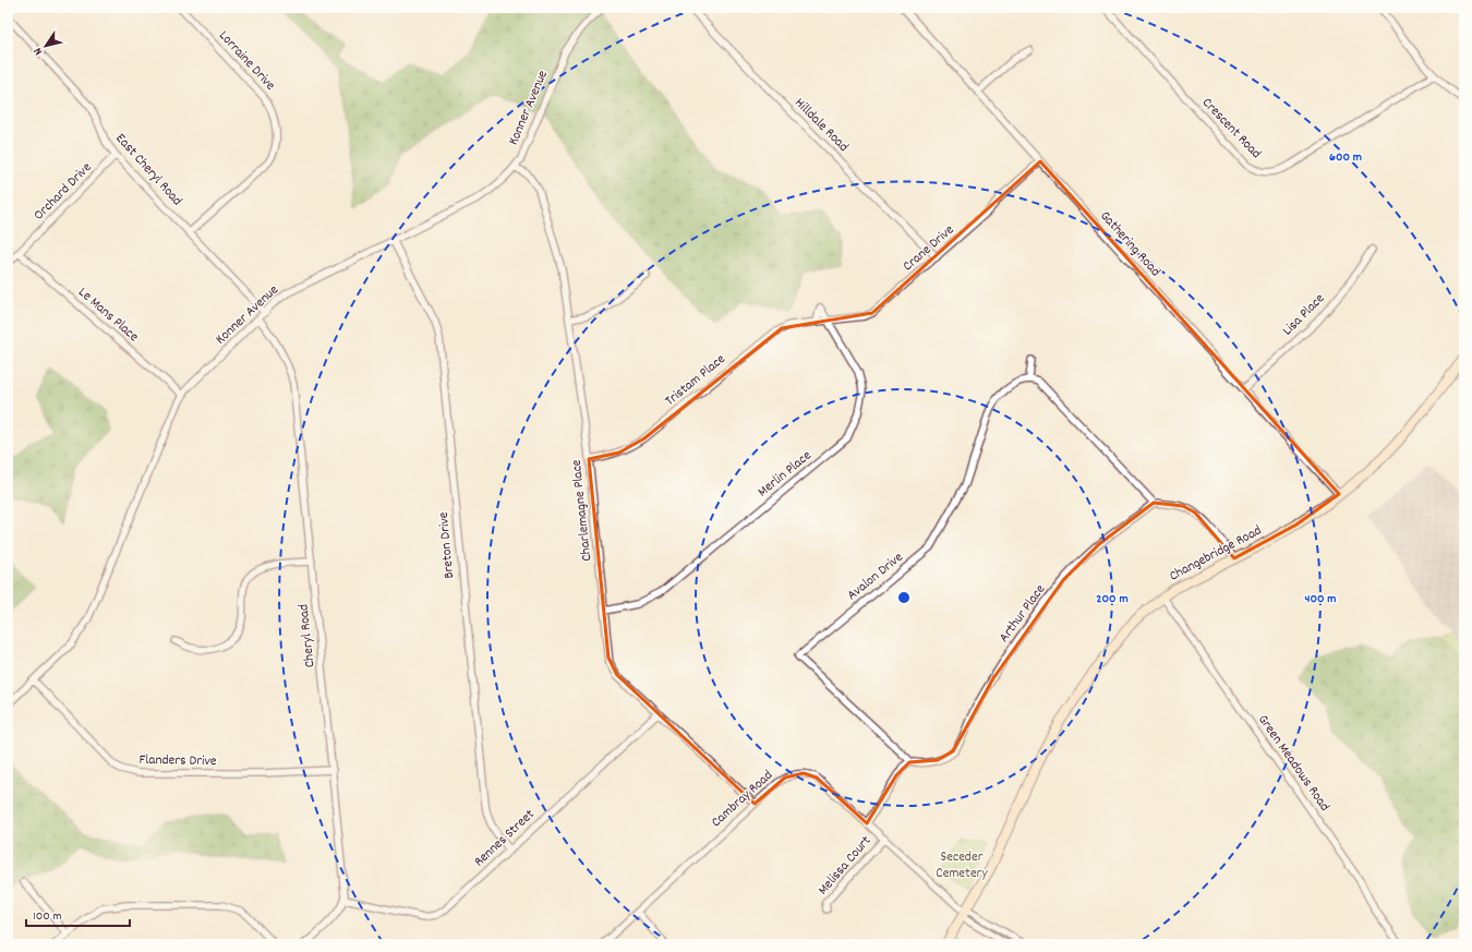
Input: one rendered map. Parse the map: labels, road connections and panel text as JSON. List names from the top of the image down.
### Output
{
  "streets": {
    "main road": ["Changebridge Road"],
    "street": [
      "Lorraine Drive",
      "Konner Avenue",
      "Hilldale Road",
      "Crescent Road",
      "East Cheryl Road",
      "Orchard Drive",
      "Gathering Road",
      "Crane Drive",
      "Le Mans Place",
      "Lisa Place",
      "Tristam Place",
      "Merlin Place",
      "Charlemagne Place",
      "Breton Drive",
      "Avalon Drive",
      "Arthur Place",
      "Cheryl Road",
      "Flanders Drive",
      "Green Meadows Road",
      "Cambray Road",
      "Rennes Street",
      "Melissa Court"
    ]
  },
  "crossings": [
    ["Lorraine Drive", "East Cheryl Road"],
    ["Konner Avenue", "East Cheryl Road"],
    ["Konner Avenue", "Le Mans Place"],
    ["Konner Avenue", "Charlemagne Place"],
    ["Konner Avenue", "Breton Drive"],
    ["Konner Avenue", "Cheryl Road"],
    ["Konner Avenue", "Flanders Drive"],
    ["Hilldale Road", "Crane Drive"],
    ["East Cheryl Road", "Orchard Drive"],
    ["Orchard Drive", "Le Mans Place"],
    ["Gathering Road", "Crane Drive"],
    ["Gathering Road", "Lisa Place"],
    ["Gathering Road", "Changebridge Road"],
    ["Crane Drive", "Tristam Place"],
    ["Crane Drive", "Merlin Place"],
    ["Tristam Place", "Merlin Place"],
    ["Tristam Place", "Charlemagne Place"],
    ["Merlin Place", "Charlemagne Place"],
    ["Charlemagne Place", "Cambray Road"],
    ["Charlemagne Place", "Rennes Street"],
    ["Breton Drive", "Rennes Street"],
    ["Changebridge Road", "Green Meadows Road"],
    ["Changebridge Road", "Cambray Road"],
    ["Avalon Drive", "Arthur Place"],
    ["Cheryl Road", "Flanders Drive"],
    ["Cheryl Road", "Rennes Street"],
    ["Cambray Road", "Melissa Court"]
  ],
  "parks": ["Seceder Cemetery"],
  "scale_bar": "100 m",
  "north": "bottom left",
  "rings": ["600 m", "200 m", "400 m"]
}
